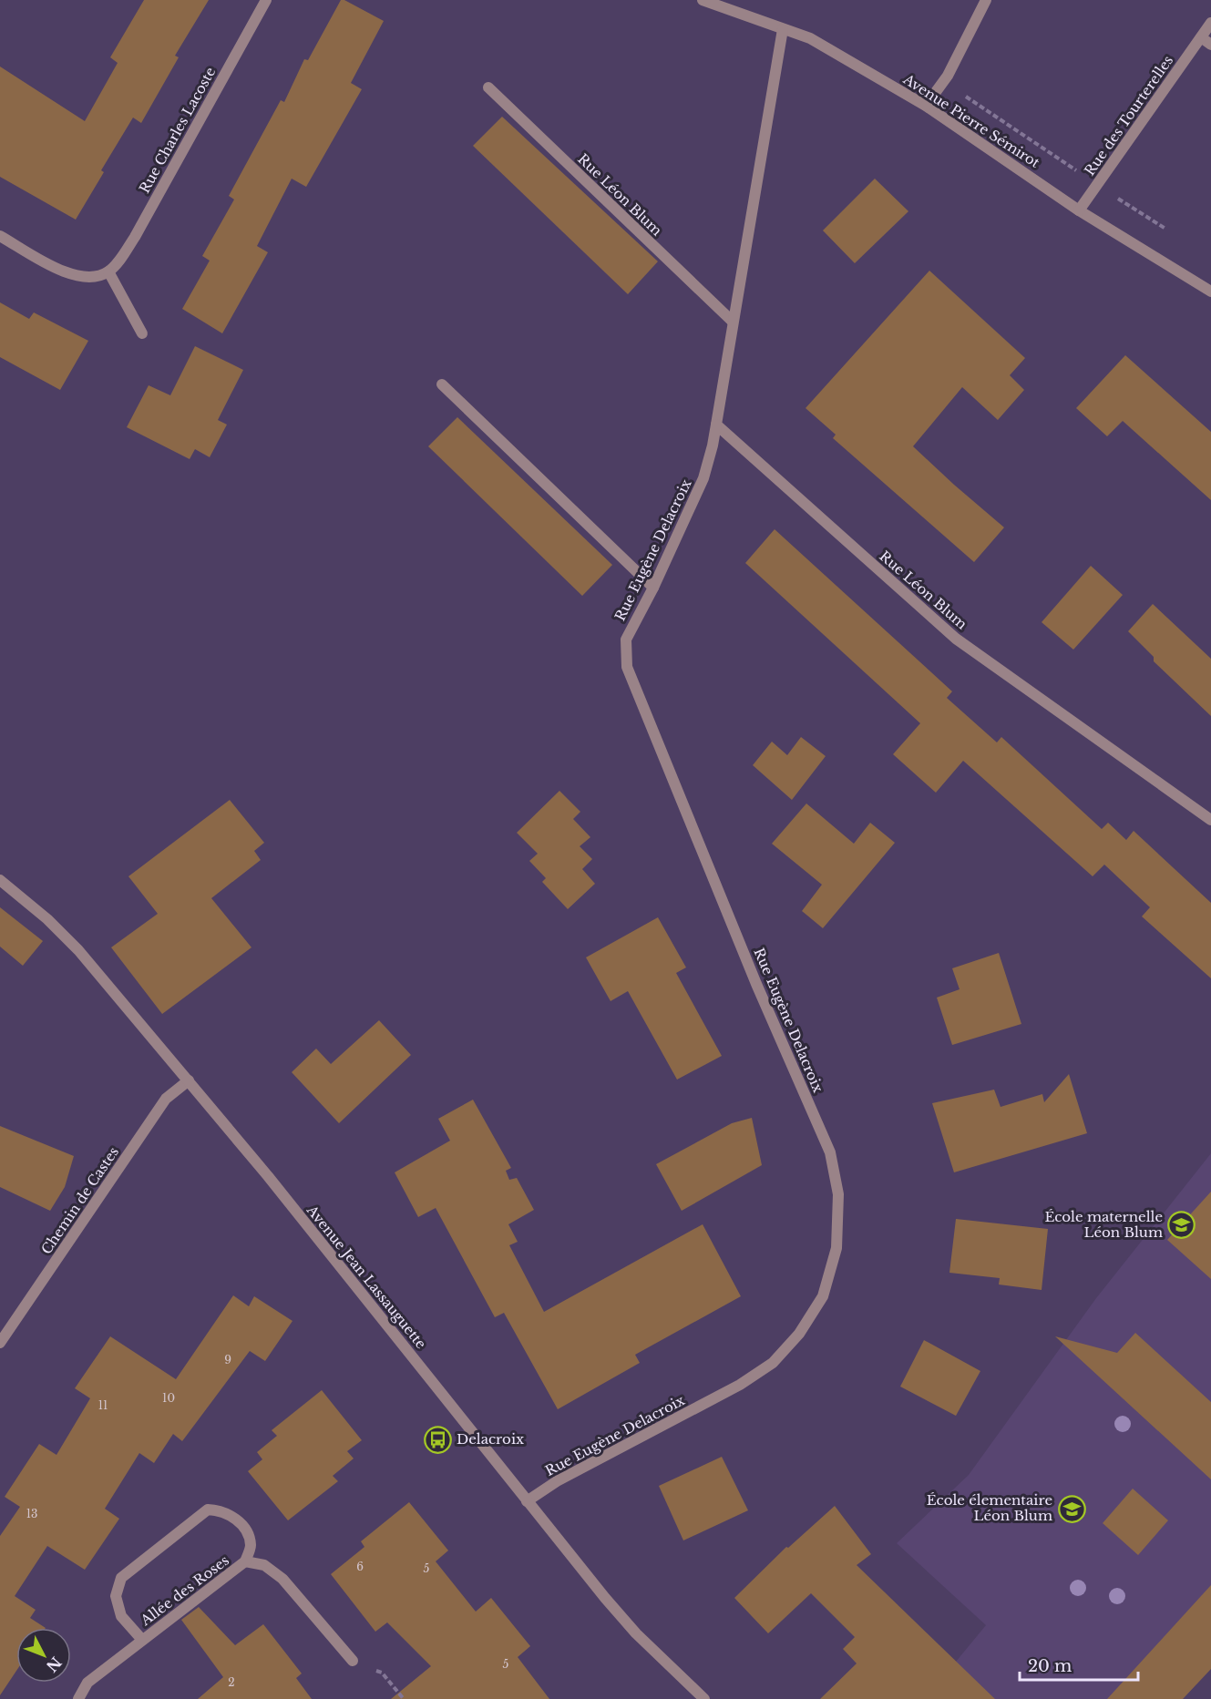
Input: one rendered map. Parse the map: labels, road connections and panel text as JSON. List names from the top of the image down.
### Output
{
  "streets": {
    "street": [
      "Rue des Tourterelles",
      "Avenue Pierre Sémirot",
      "Rue Charles Lacoste",
      "Rue Léon Blum",
      "Rue Eugène Delacroix",
      "Chemin de Castes",
      "Avenue Jean Lassauguette",
      "Allée des Roses"
    ]
  },
  "crossings": [
    ["Rue des Tourterelles", "Avenue Pierre Sémirot"],
    ["Rue Léon Blum", "Rue Eugène Delacroix"],
    ["Rue Eugène Delacroix", "Avenue Jean Lassauguette"],
    ["Chemin de Castes", "Avenue Jean Lassauguette"]
  ],
  "places": {
    "school or university": ["École maternelle Léon Blum", "École élementaire Léon Blum"],
    "bus stop": ["Delacroix"]
  },
  "house_numbers": [
    "9",
    "10",
    "11",
    "13",
    "6",
    "5",
    "5",
    "2"
  ],
  "scale_bar": "20 m",
  "north": "bottom right"
}
